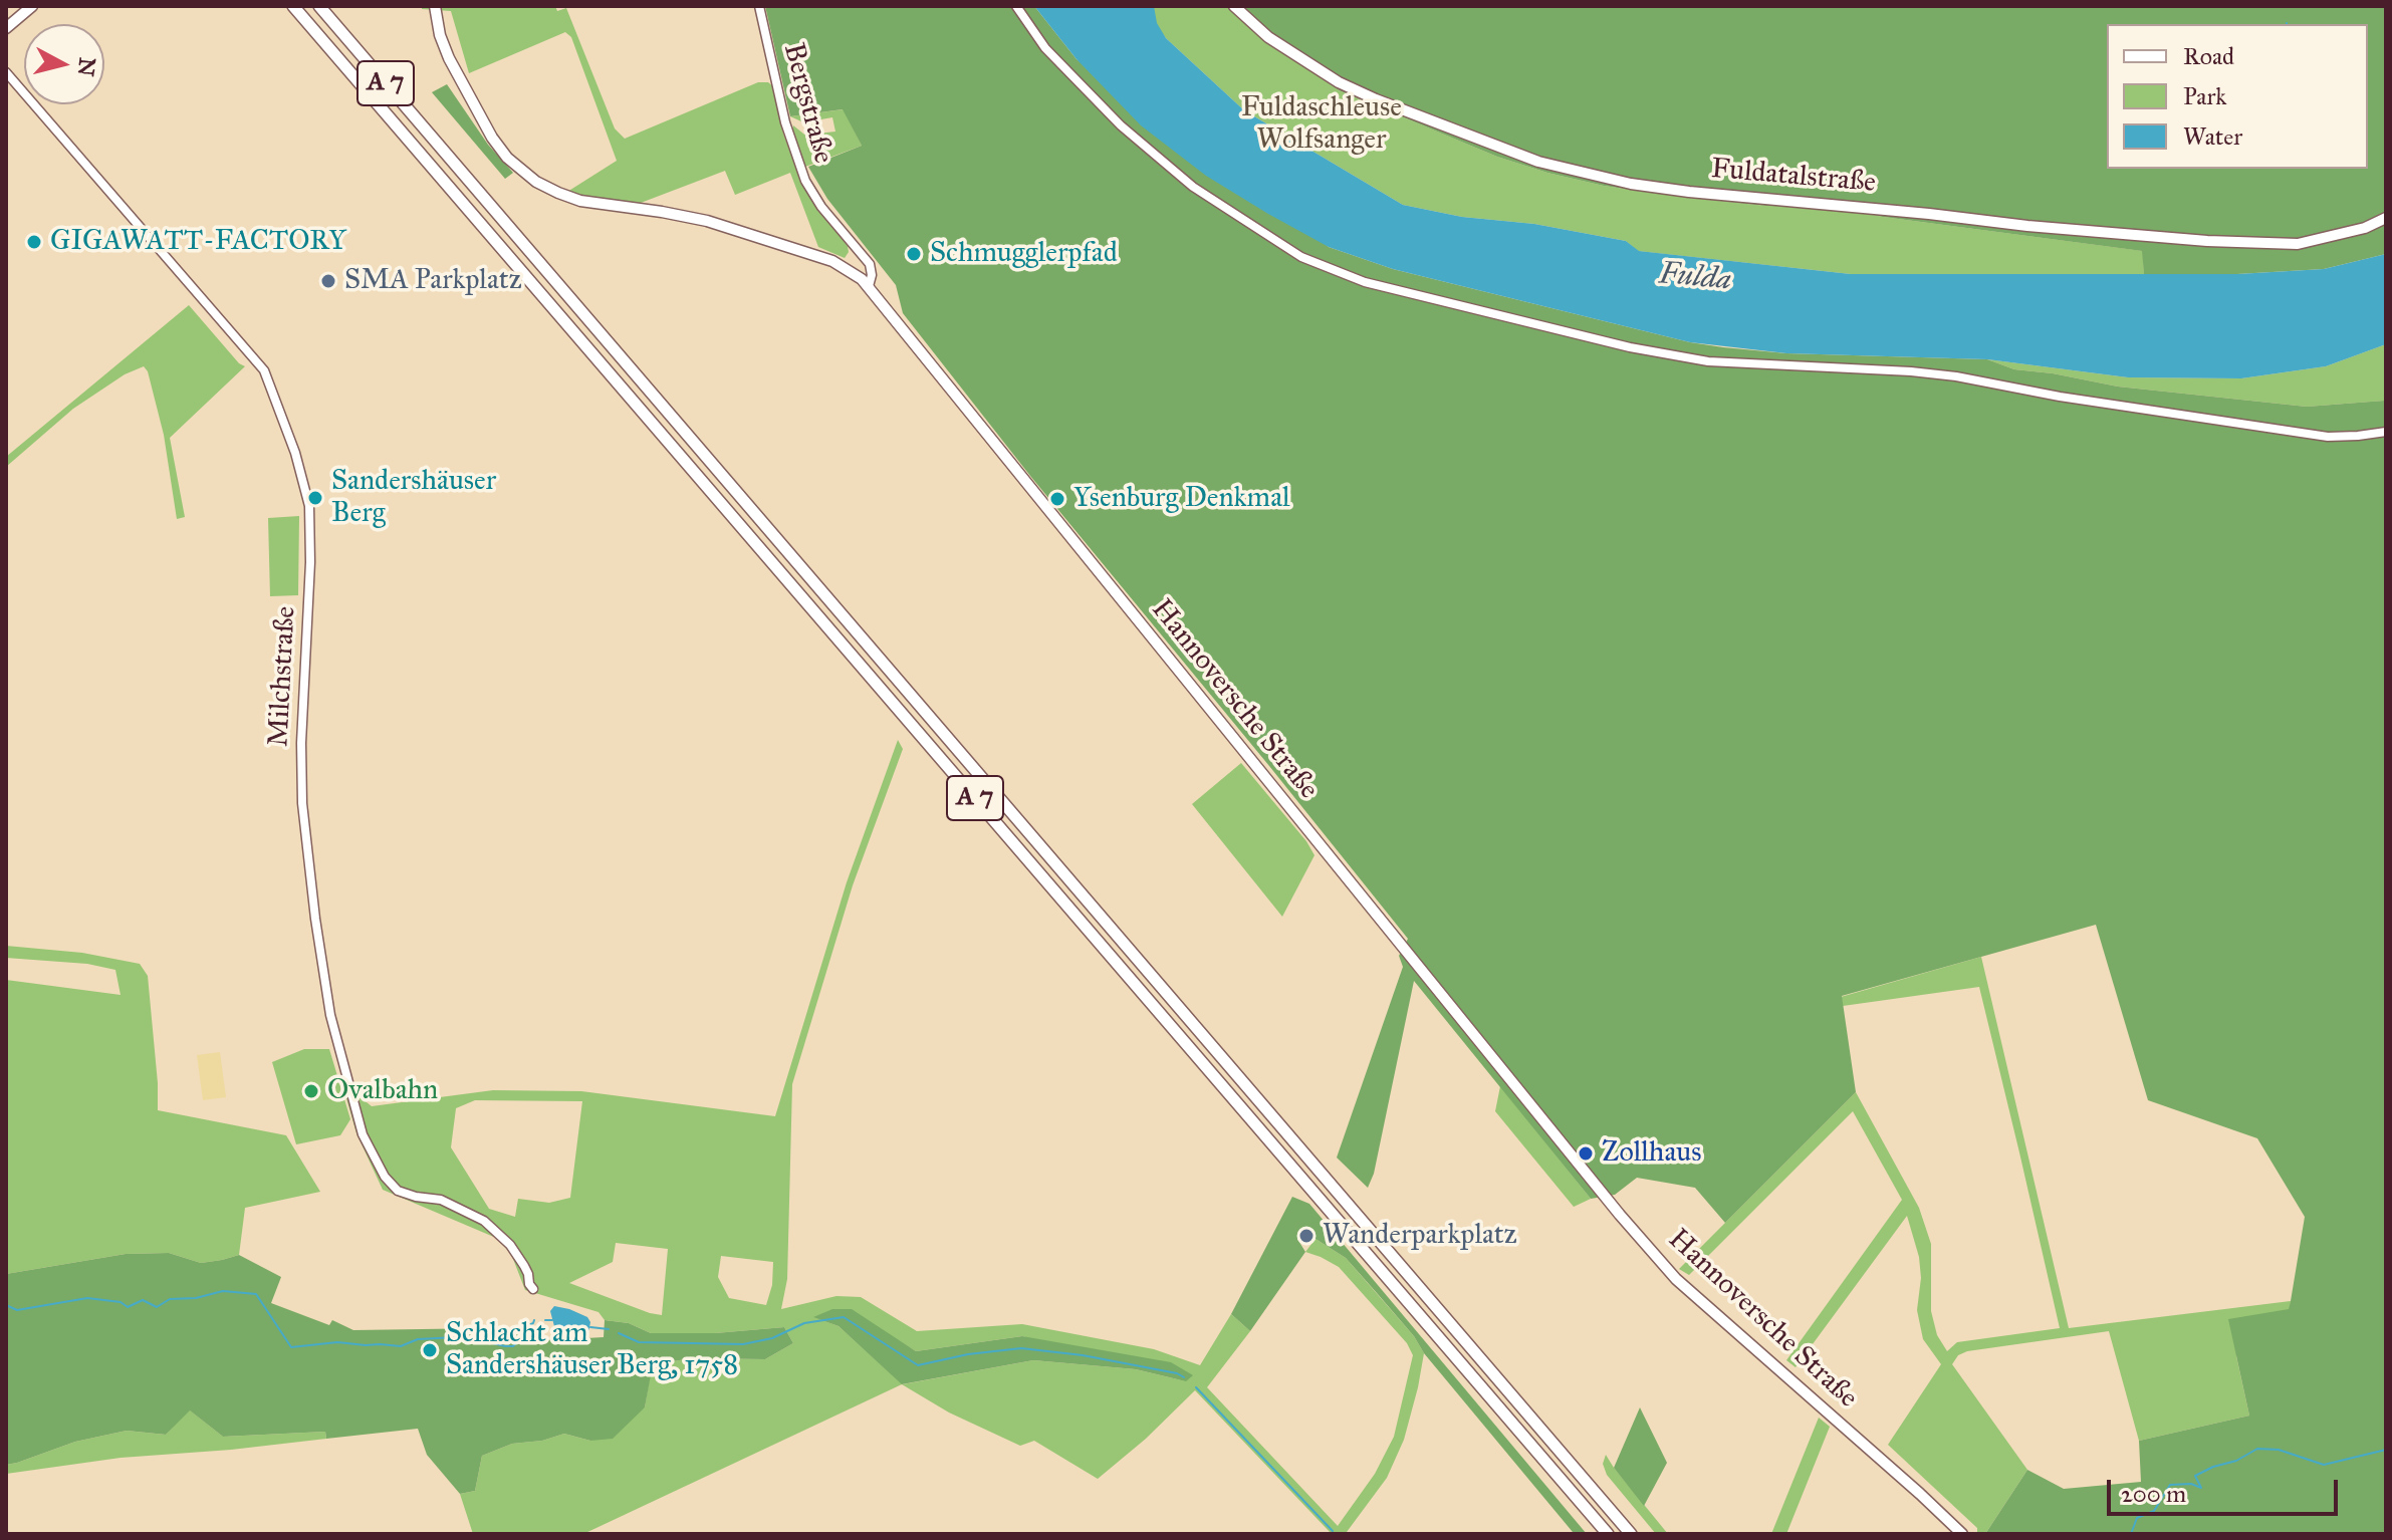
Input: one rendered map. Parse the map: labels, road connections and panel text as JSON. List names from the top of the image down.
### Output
{
  "streets": {
    "highway": ["A 7"],
    "main road": ["Fuldatalstraße", "Hannoversche Straße"],
    "street": ["Bergstraße", "Milchstraße"]
  },
  "crossings": [
    ["Bergstraße", "Hannoversche Straße"]
  ],
  "water": ["Fulda"],
  "parks": ["Fuldaschleuse Wolfsanger"],
  "places": [
    "GIGAWATT-FACTORY",
    "Schmugglerpfad",
    "SMA Parkplatz",
    "Sandershäuser Berg",
    "Ysenburg Denkmal",
    "Ovalbahn",
    "Zollhaus",
    "Wanderparkplatz",
    "Schlacht am Sandershäuser Berg, 1758"
  ],
  "legend": ["Road", "Park", "Water"],
  "scale_bar": "200 m",
  "north": "right"
}
